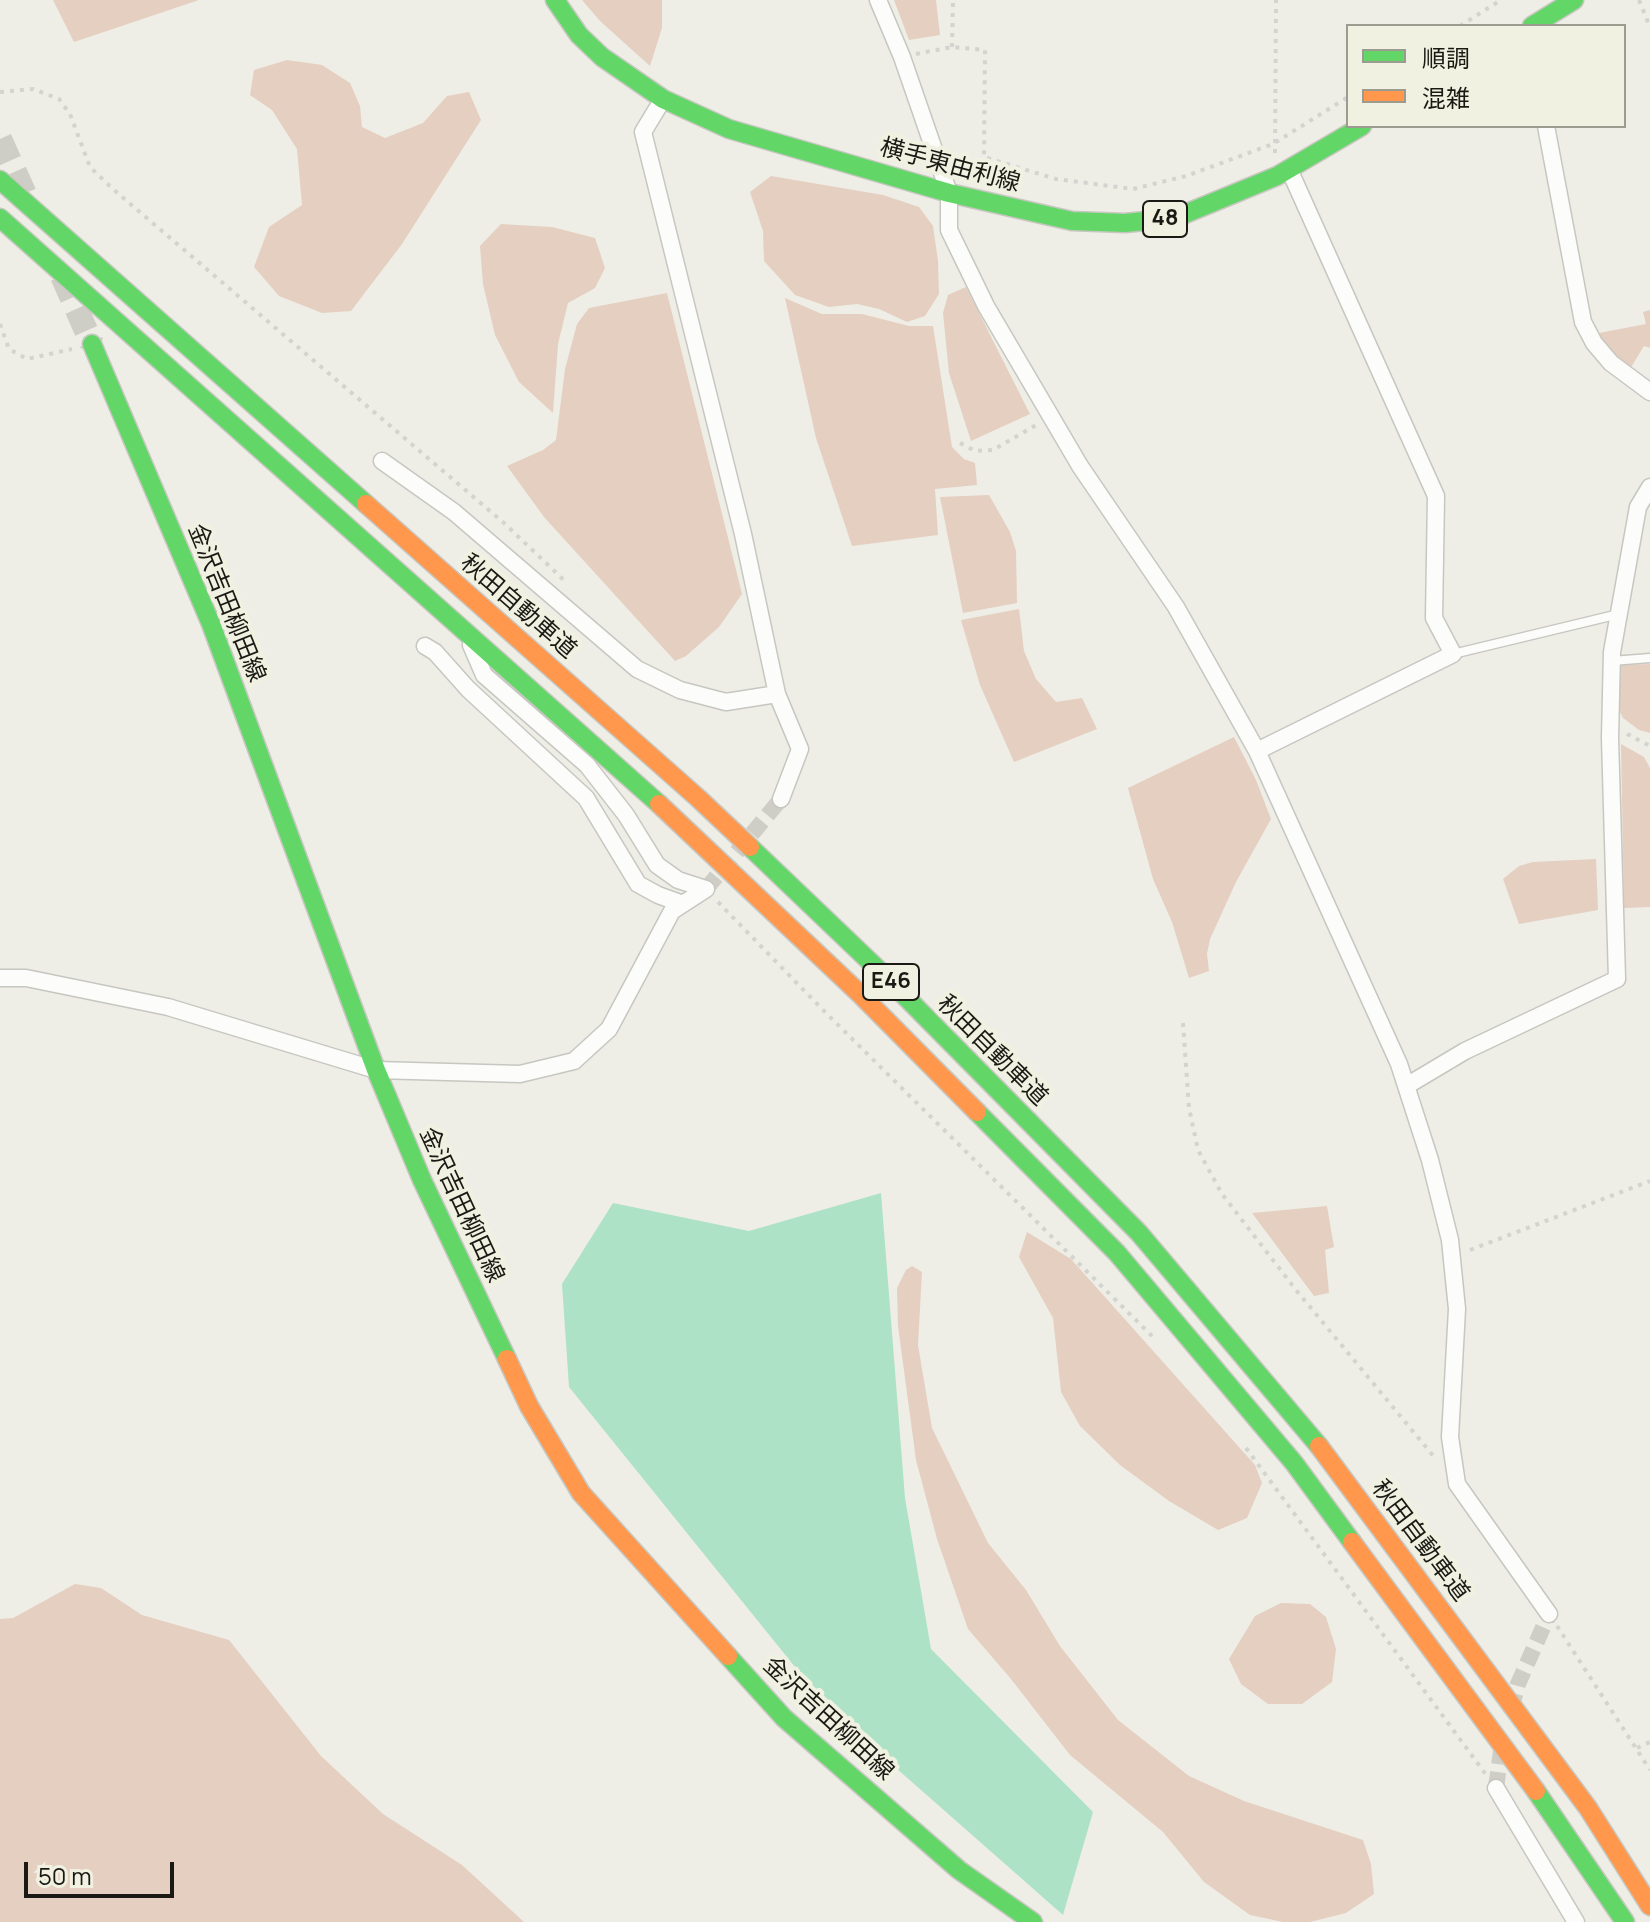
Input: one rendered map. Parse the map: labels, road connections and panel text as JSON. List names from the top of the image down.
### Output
{
  "streets": {
    "main road": [
      "横手東由利線",
      "48",
      "金沢吉田柳田線",
      "秋田自動車道",
      "E46"
    ]
  },
  "legend": ["順調", "混雑"],
  "scale_bar": "50 m"
}
